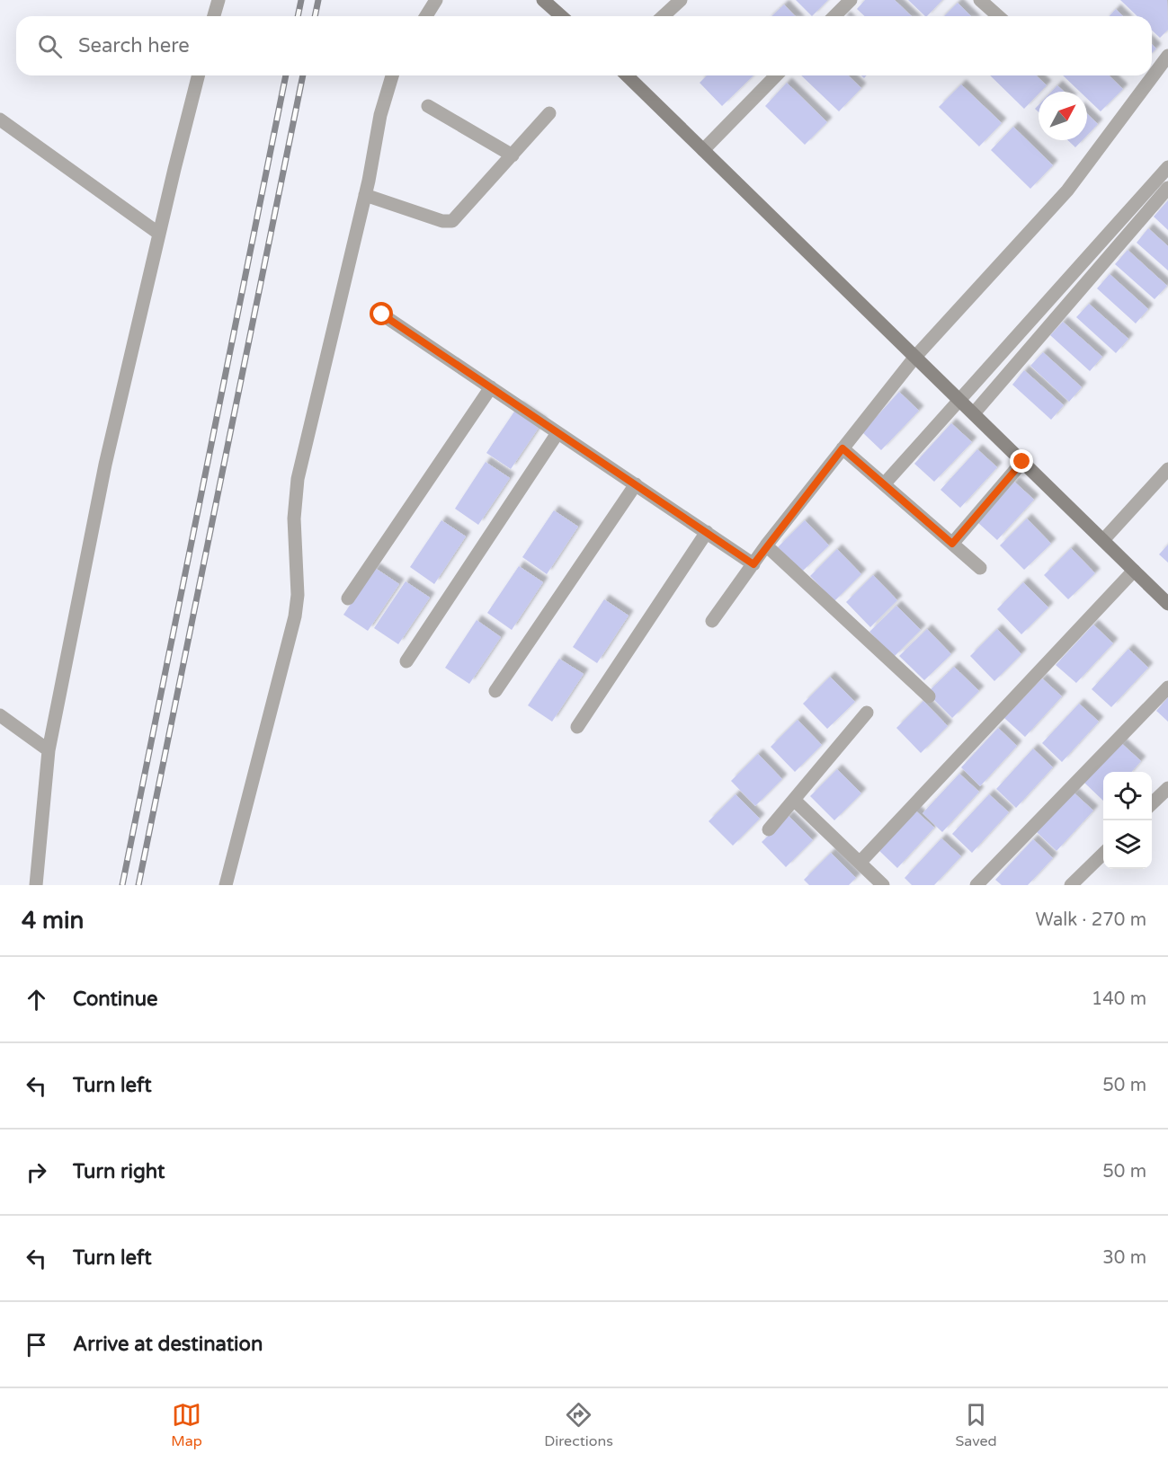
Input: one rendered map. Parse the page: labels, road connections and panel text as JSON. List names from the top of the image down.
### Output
{
  "north": "top right",
  "page": {
    "search": "Search here",
    "heading": ["4 min", "Walk · 270 m"],
    "list": [
      ["Continue", "140 m"],
      ["Turn left", "50 m"],
      ["Turn right", "50 m"],
      ["Turn left", "30 m"],
      "Arrive at destination"
    ],
    "nav": ["Map", "Directions", "Saved"]
  }
}
